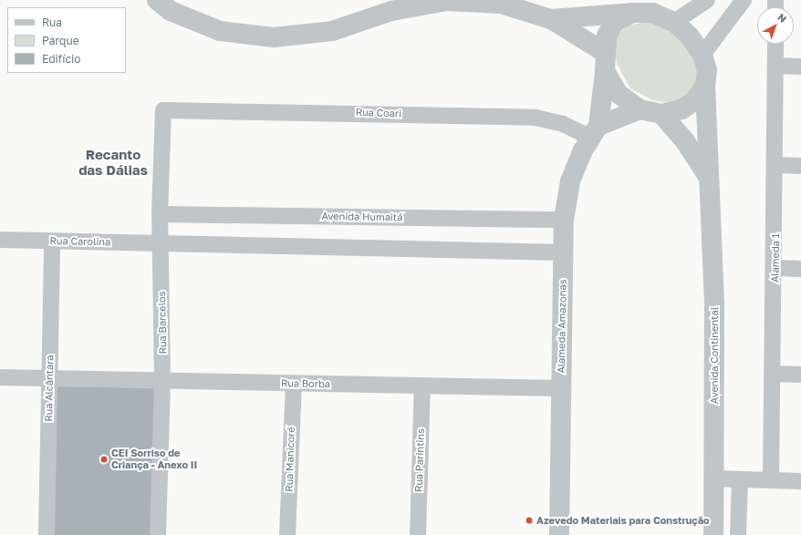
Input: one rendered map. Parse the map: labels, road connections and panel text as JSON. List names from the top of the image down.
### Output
{
  "streets": {
    "street": [
      "Rua Coari",
      "Avenida Humaitá",
      "Rua Carolina",
      "Alameda 1",
      "Rua Barcelos",
      "Alameda Amazonas",
      "Avenida Continental",
      "Rua Borba",
      "Rua Alcântara",
      "Rua Manicoré",
      "Rua Parintins"
    ]
  },
  "crossings": [
    ["Rua Coari", "Rua Barcelos"],
    ["Rua Coari", "Alameda Amazonas"],
    ["Avenida Humaitá", "Rua Barcelos"],
    ["Avenida Humaitá", "Alameda Amazonas"],
    ["Rua Carolina", "Rua Barcelos"],
    ["Rua Carolina", "Rua Alcântara"],
    ["Rua Barcelos", "Rua Borba"],
    ["Alameda Amazonas", "Avenida Continental"],
    ["Alameda Amazonas", "Rua Borba"],
    ["Rua Borba", "Rua Alcântara"],
    ["Rua Borba", "Rua Manicoré"],
    ["Rua Borba", "Rua Parintins"]
  ],
  "districts": ["Recanto das Dálias"],
  "places": ["CEI Sorriso de Criança - Anexo II", "Azevedo Materiais para Construção"],
  "legend": ["Rua", "Parque", "Edifício"],
  "north": "top right"
}
